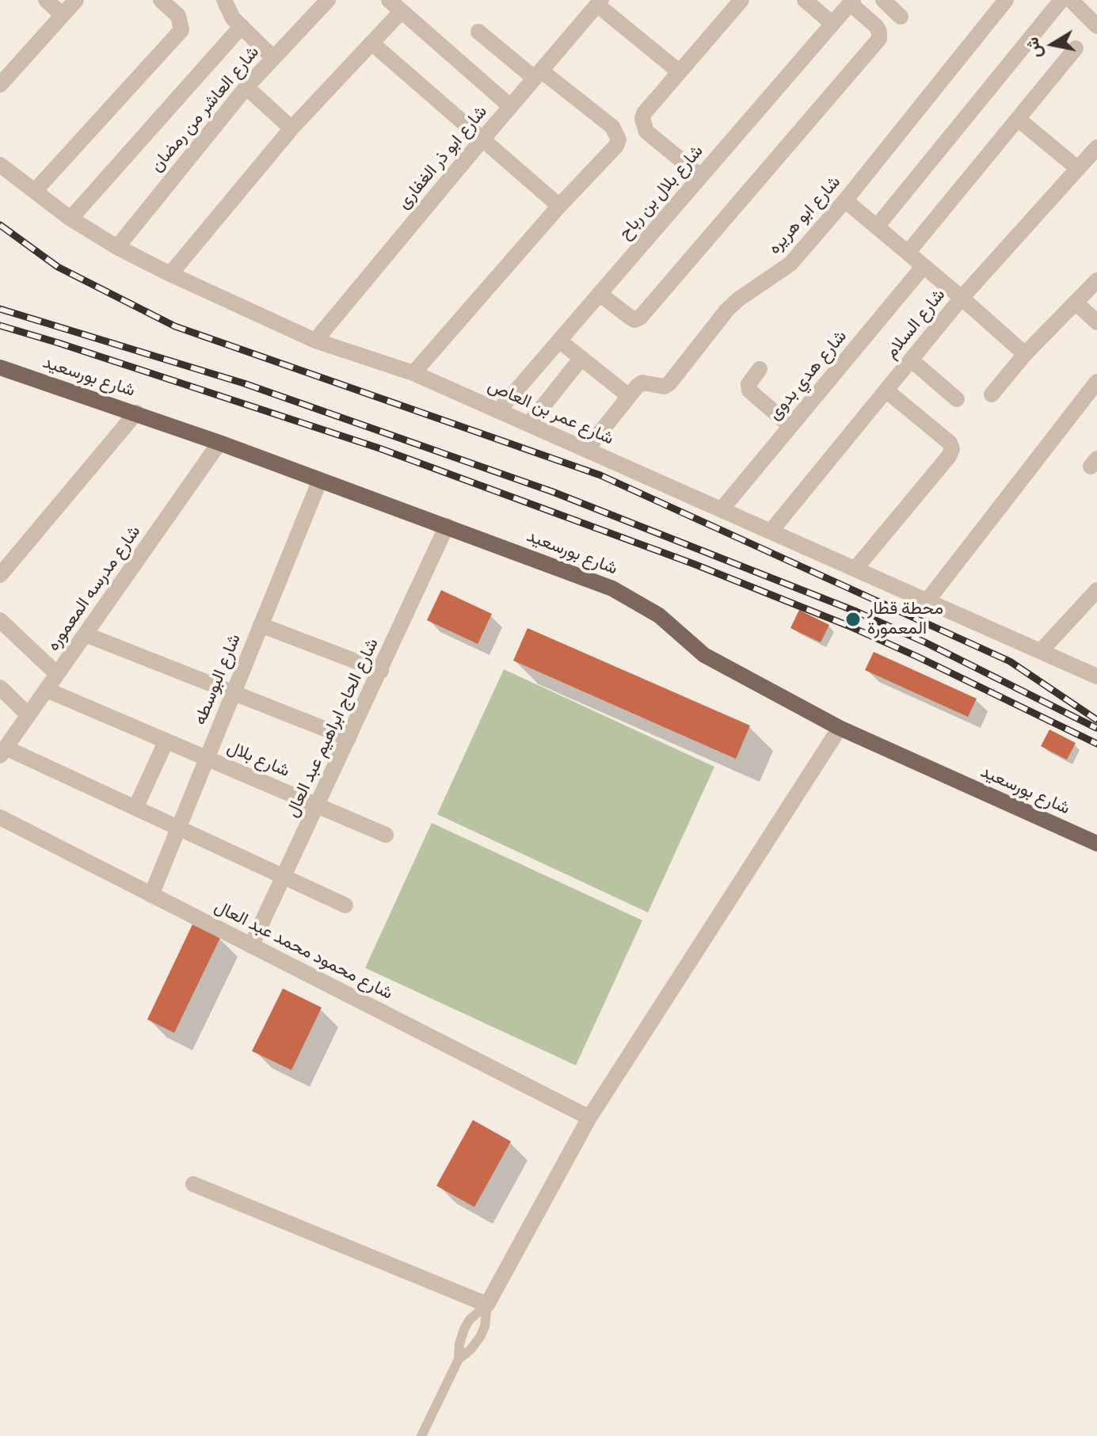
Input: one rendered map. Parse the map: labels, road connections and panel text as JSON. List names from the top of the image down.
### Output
{
  "streets": {
    "main road": ["شارع بورسعيد"],
    "street": [
      "شارع العاشر من رمضان",
      "شارع ابو ذر الغفارى",
      "شارع بلال بن رباح",
      "شارع ابو هريره",
      "شارع السلام",
      "شارع هدي بدوى",
      "شارع عمر بن العاص",
      "شارع مدرسه المعموره",
      "شارع البوسطه",
      "شارع الحاج ابراهيم عبد العال",
      "شارع بلال",
      "شارع محمود محمد عبد العال"
    ]
  },
  "crossings": [
    ["شارع العاشر من رمضان", "شارع عمر بن العاص"],
    ["شارع ابو ذر الغفارى", "شارع عمر بن العاص"],
    ["شارع بلال بن رباح", "شارع عمر بن العاص"],
    ["شارع ابو هريره", "شارع عمر بن العاص"],
    ["شارع السلام", "شارع عمر بن العاص"],
    ["شارع هدي بدوى", "شارع عمر بن العاص"],
    ["شارع بورسعيد", "شارع مدرسه المعموره"],
    ["شارع بورسعيد", "شارع البوسطه"],
    ["شارع بورسعيد", "شارع الحاج ابراهيم عبد العال"],
    ["شارع مدرسه المعموره", "شارع بلال"],
    ["شارع البوسطه", "شارع بلال"],
    ["شارع البوسطه", "شارع محمود محمد عبد العال"],
    ["شارع الحاج ابراهيم عبد العال", "شارع بلال"],
    ["شارع الحاج ابراهيم عبد العال", "شارع محمود محمد عبد العال"]
  ],
  "places": ["محطة قطار المعمورة"],
  "north": "left"
}
